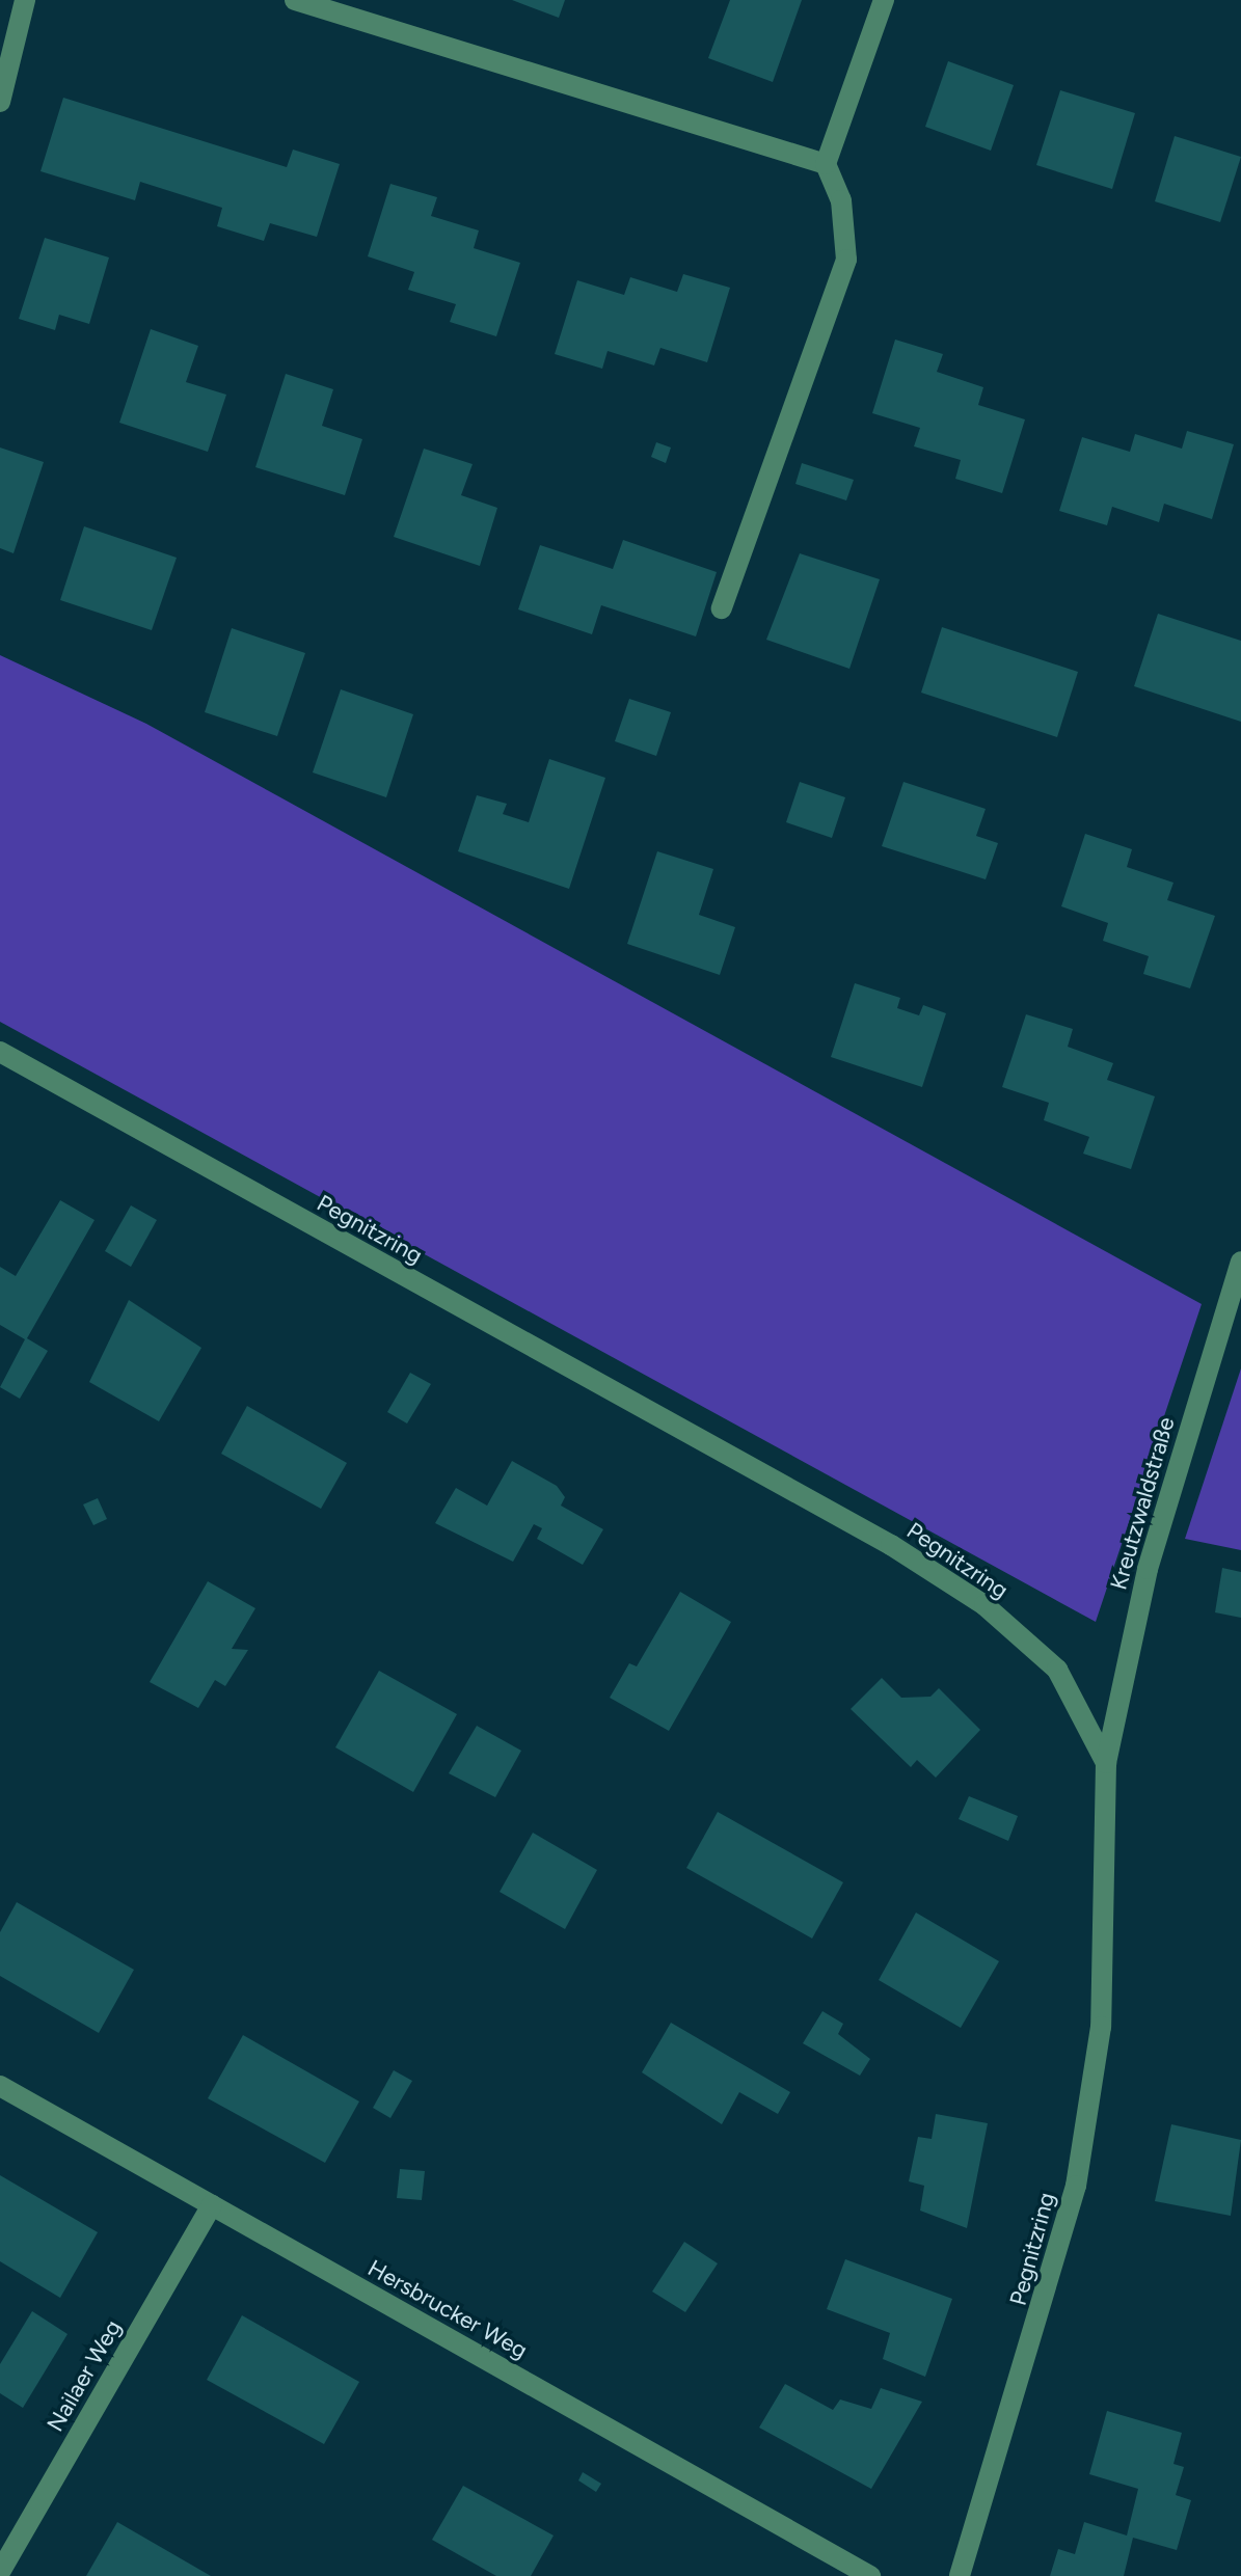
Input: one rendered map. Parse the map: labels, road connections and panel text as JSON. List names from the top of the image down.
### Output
{
  "streets": {
    "street": [
      "Pegnitzring",
      "Kreutzwaldstraße",
      "Hersbrucker Weg",
      "Nailaer Weg"
    ]
  },
  "crossings": [
    ["Pegnitzring", "Kreutzwaldstraße"],
    ["Hersbrucker Weg", "Nailaer Weg"]
  ]
}
